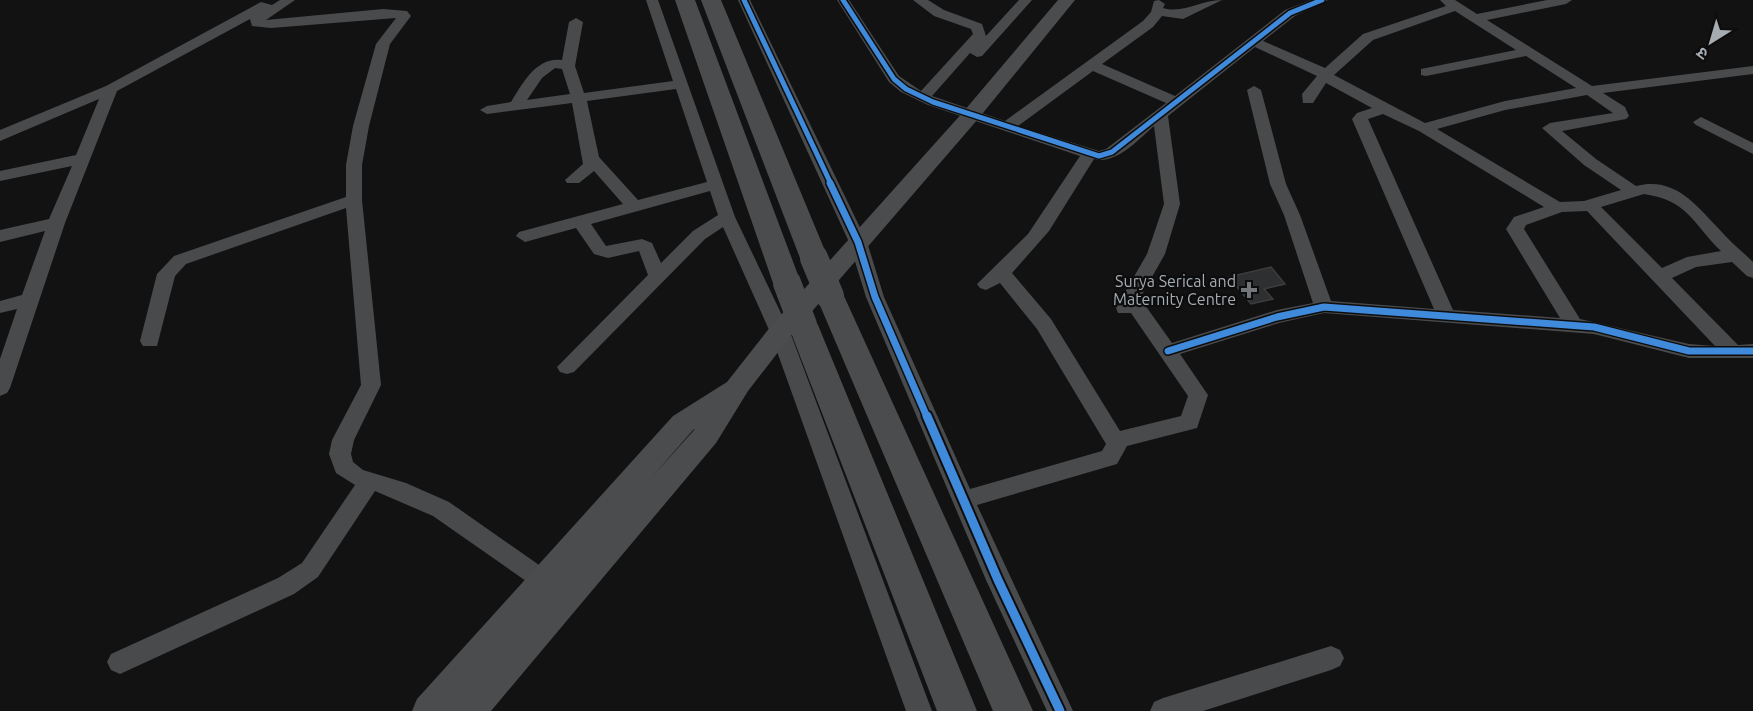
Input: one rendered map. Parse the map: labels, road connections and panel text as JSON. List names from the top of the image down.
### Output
{
  "places": {
    "health": ["Surya Serical and Maternity Centre"]
  },
  "north": "bottom left"
}
